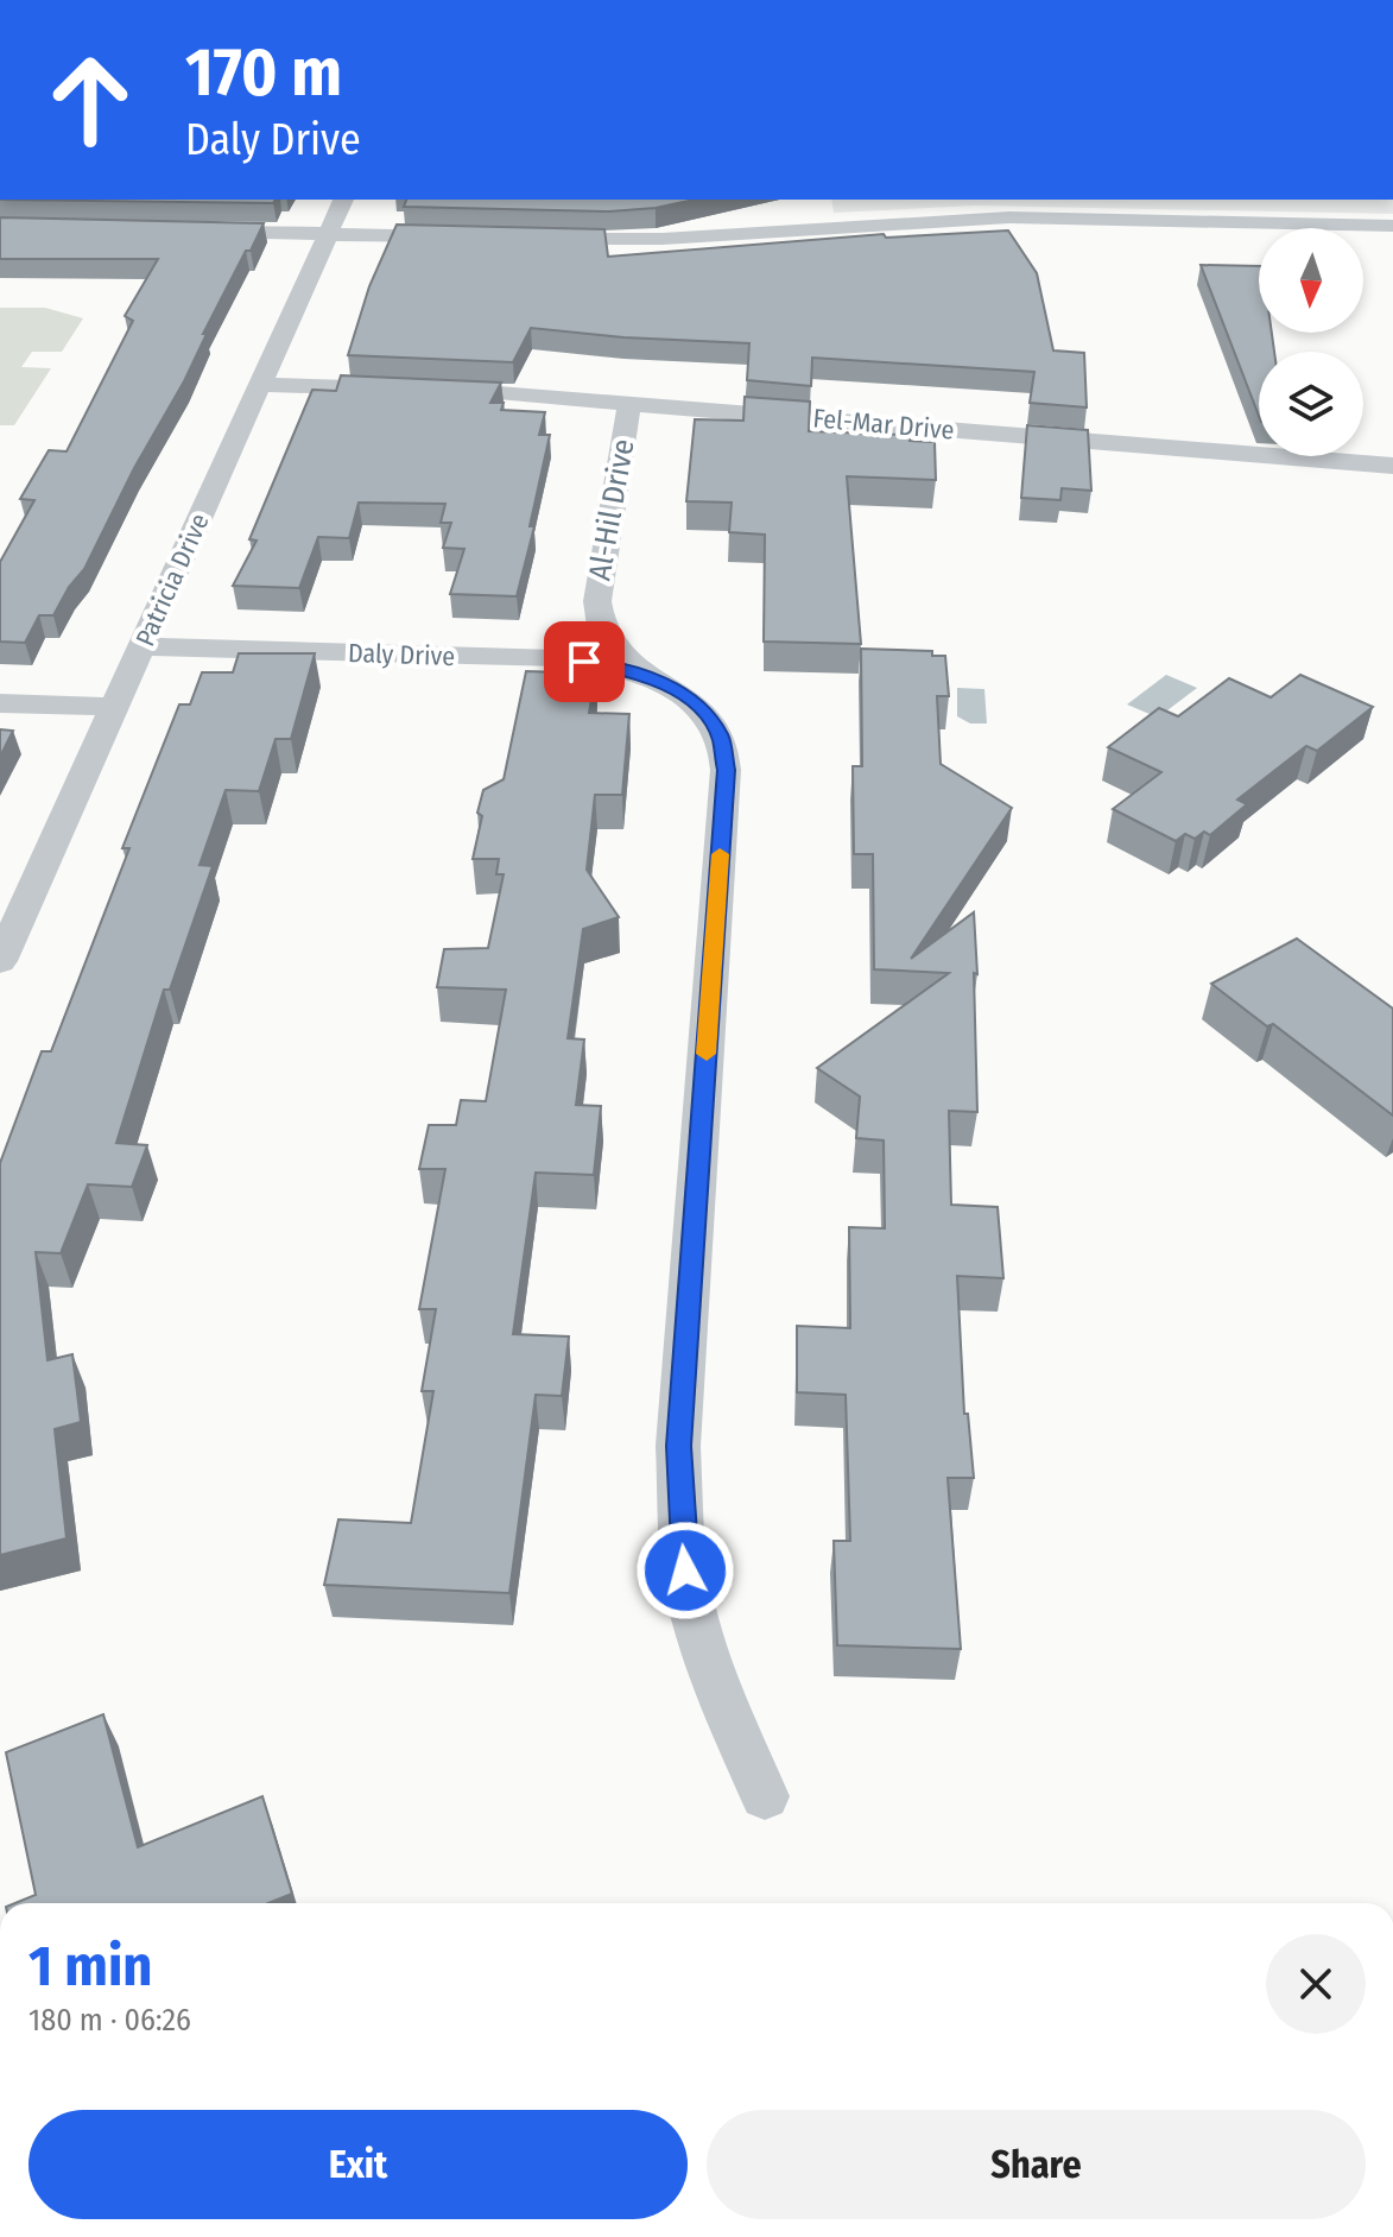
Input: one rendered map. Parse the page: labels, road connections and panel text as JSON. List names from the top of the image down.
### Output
{
  "streets": {
    "street": [
      "Fel-Mar Drive",
      "Al-Hil Drive",
      "Patricia Drive",
      "Daly Drive"
    ]
  },
  "crossings": [
    ["Fel-Mar Drive", "Al-Hil Drive"],
    ["Fel-Mar Drive", "Patricia Drive"],
    ["Al-Hil Drive", "Daly Drive"],
    ["Patricia Drive", "Daly Drive"]
  ],
  "north": "bottom",
  "page": {
    "turn": ["170 m", "Daly Drive"],
    "heading": ["1 min", "180 m · 06:26"],
    "buttons": ["Exit", "Share"]
  }
}
